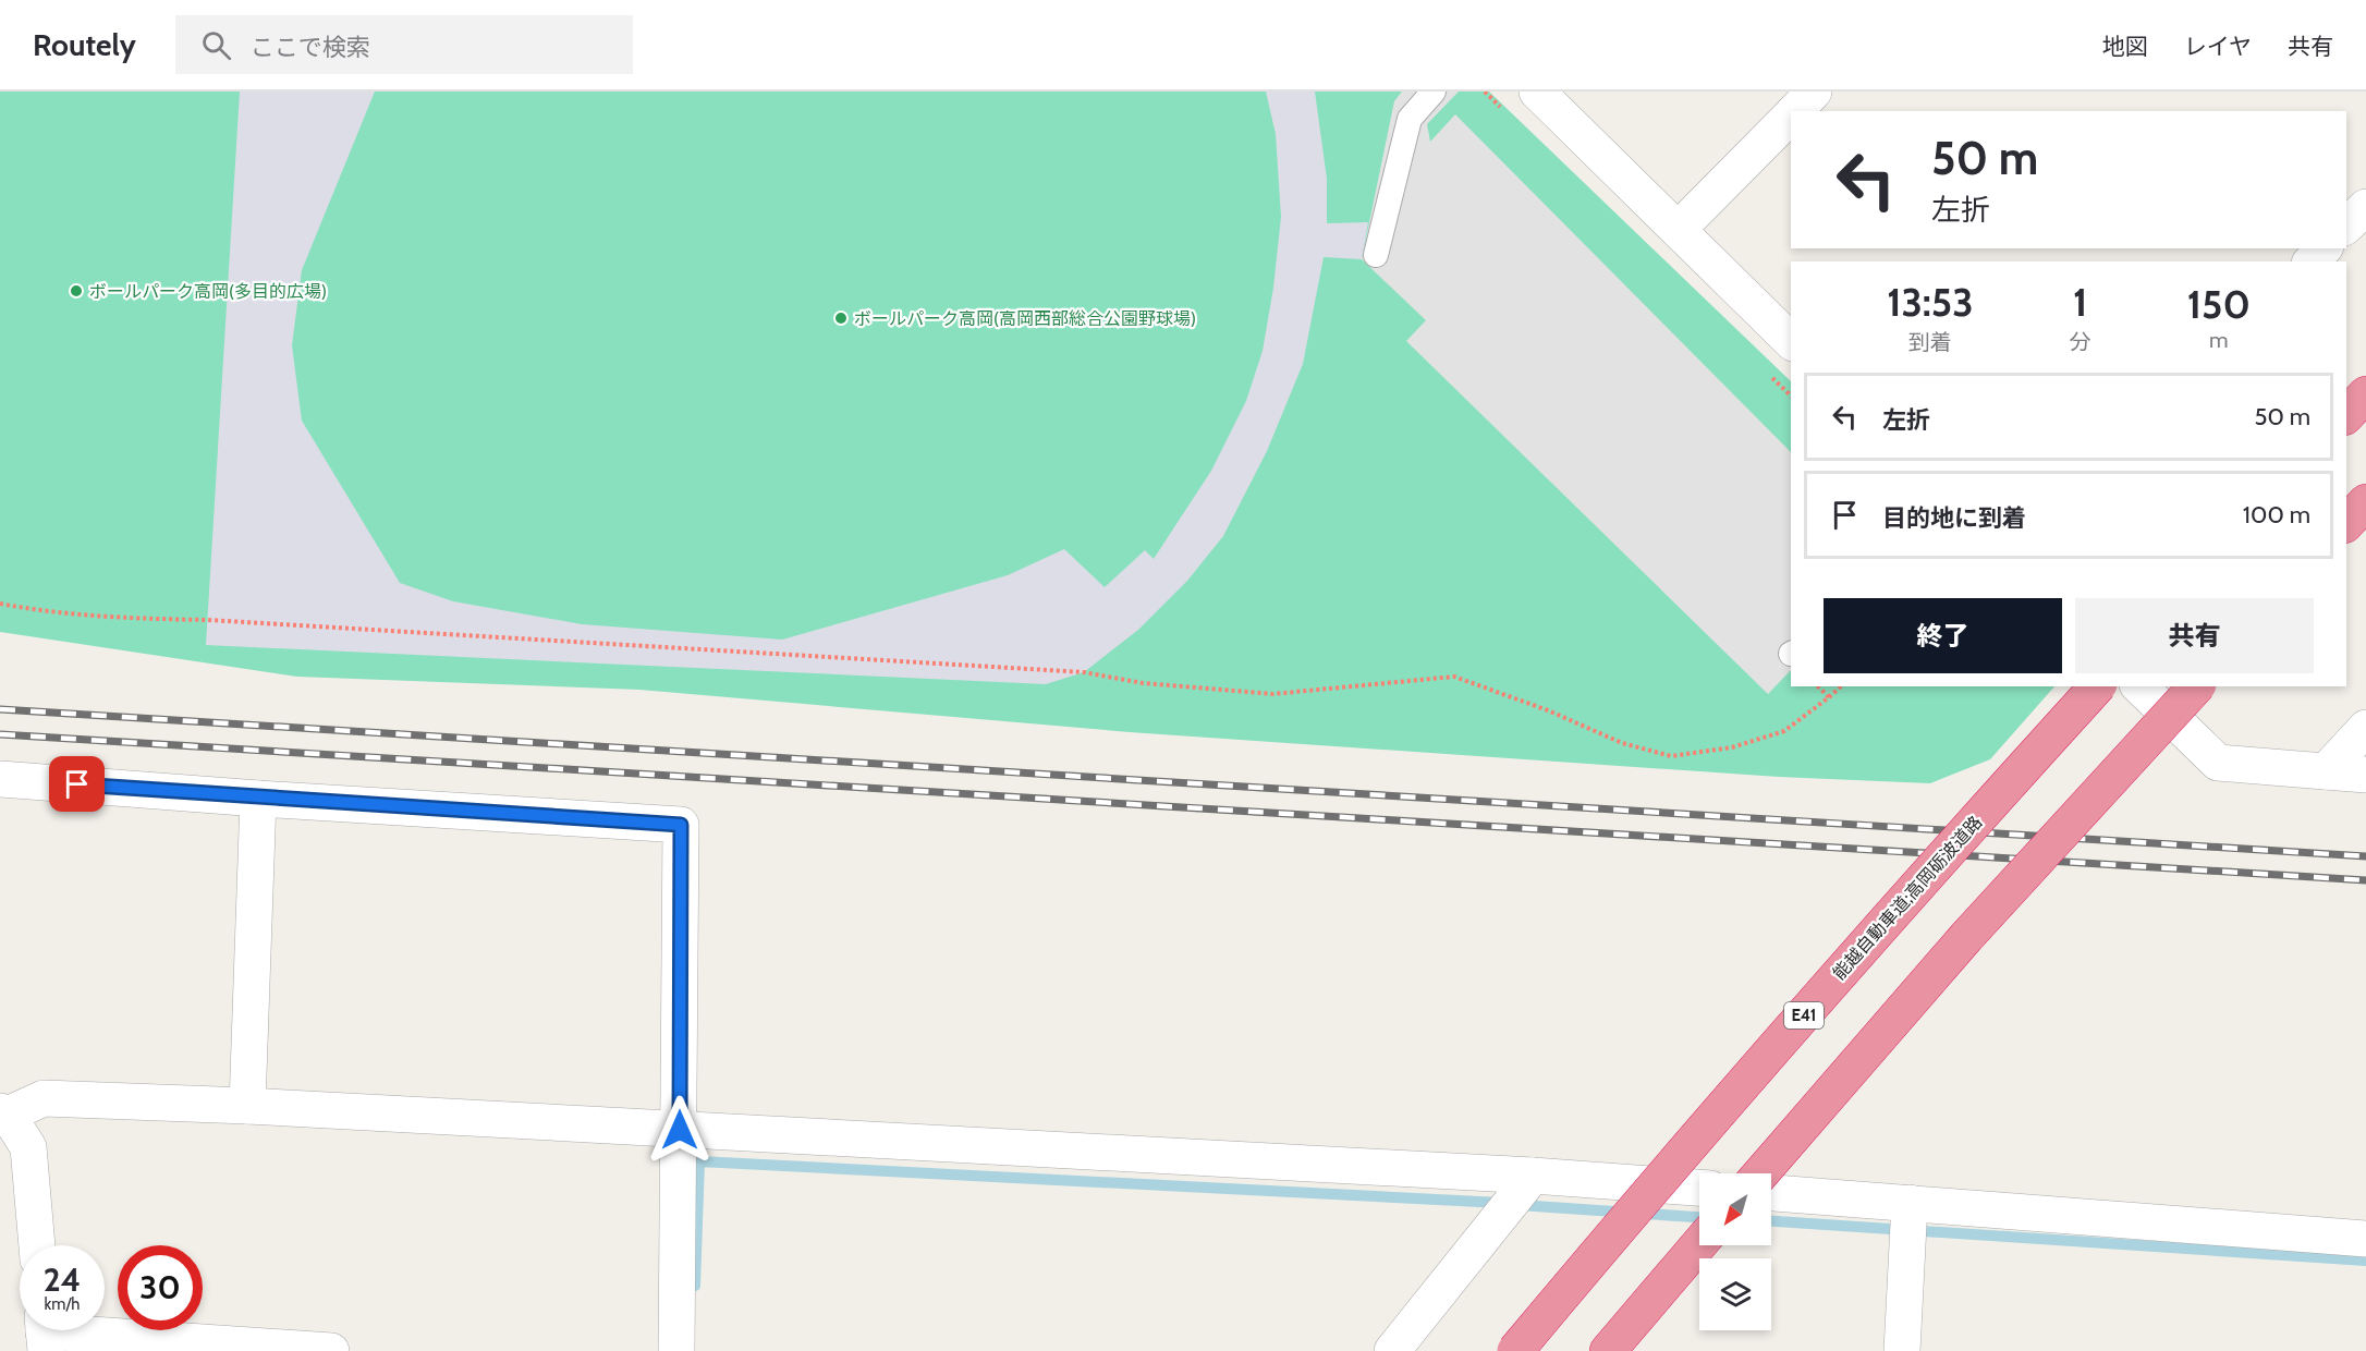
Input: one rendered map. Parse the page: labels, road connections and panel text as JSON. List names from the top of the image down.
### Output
{
  "streets": {
    "highway": ["能越自動車道;高岡砺波道路", "E41"]
  },
  "places": ["ボールパーク高岡(多目的広場)", "ボールパーク高岡(高岡西部総合公園野球場)"],
  "north": "bottom left",
  "page": {
    "header": "Routely",
    "search": "ここで検索",
    "nav": ["地図", "レイヤ", "共有"],
    "turn": ["50 m", "左折"],
    "eta": [
      "13:53",
      "到着",
      "1",
      "分",
      "150",
      "m"
    ],
    "list": [
      {
        "name": "左折",
        "value": "50 m"
      },
      {
        "name": "目的地に到着",
        "value": "100 m"
      }
    ],
    "buttons": ["終了", "共有"],
    "speed": "24 km/h",
    "limit": "30"
  }
}
